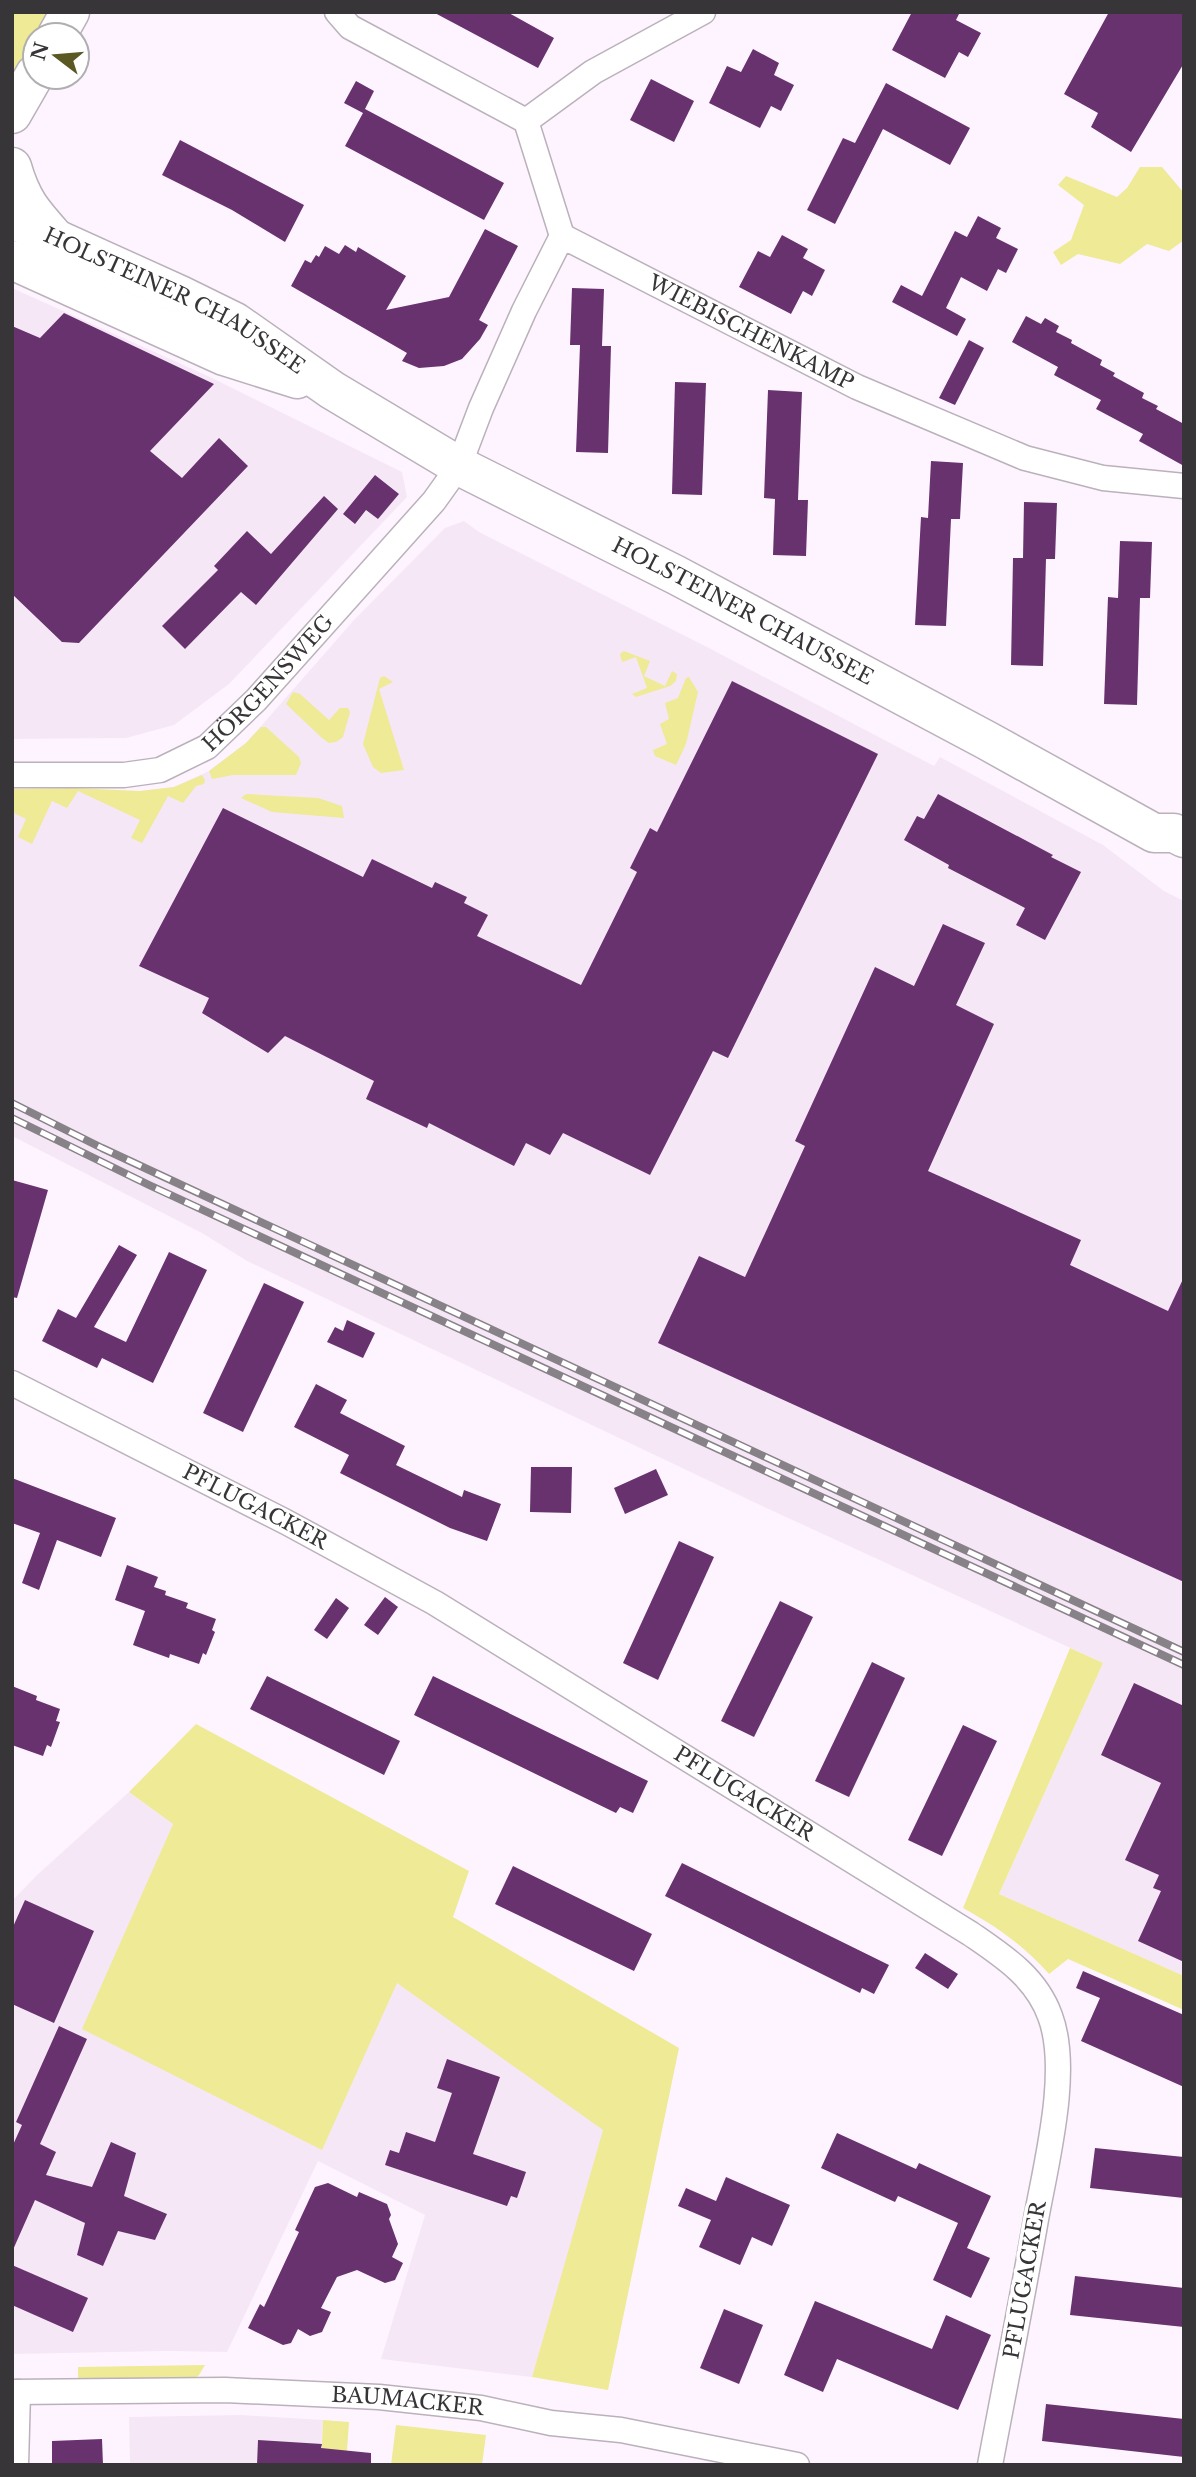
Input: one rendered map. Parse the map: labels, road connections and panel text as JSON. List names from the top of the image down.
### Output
{
  "streets": {
    "main road": ["HOLSTEINER CHAUSSEE"],
    "street": [
      "WIEBISCHENKAMP",
      "HÖRGENSWEG",
      "PFLUGACKER",
      "BAUMACKER"
    ]
  },
  "crossings": [
    ["HOLSTEINER CHAUSSEE", "HÖRGENSWEG"]
  ],
  "north": "left"
}
